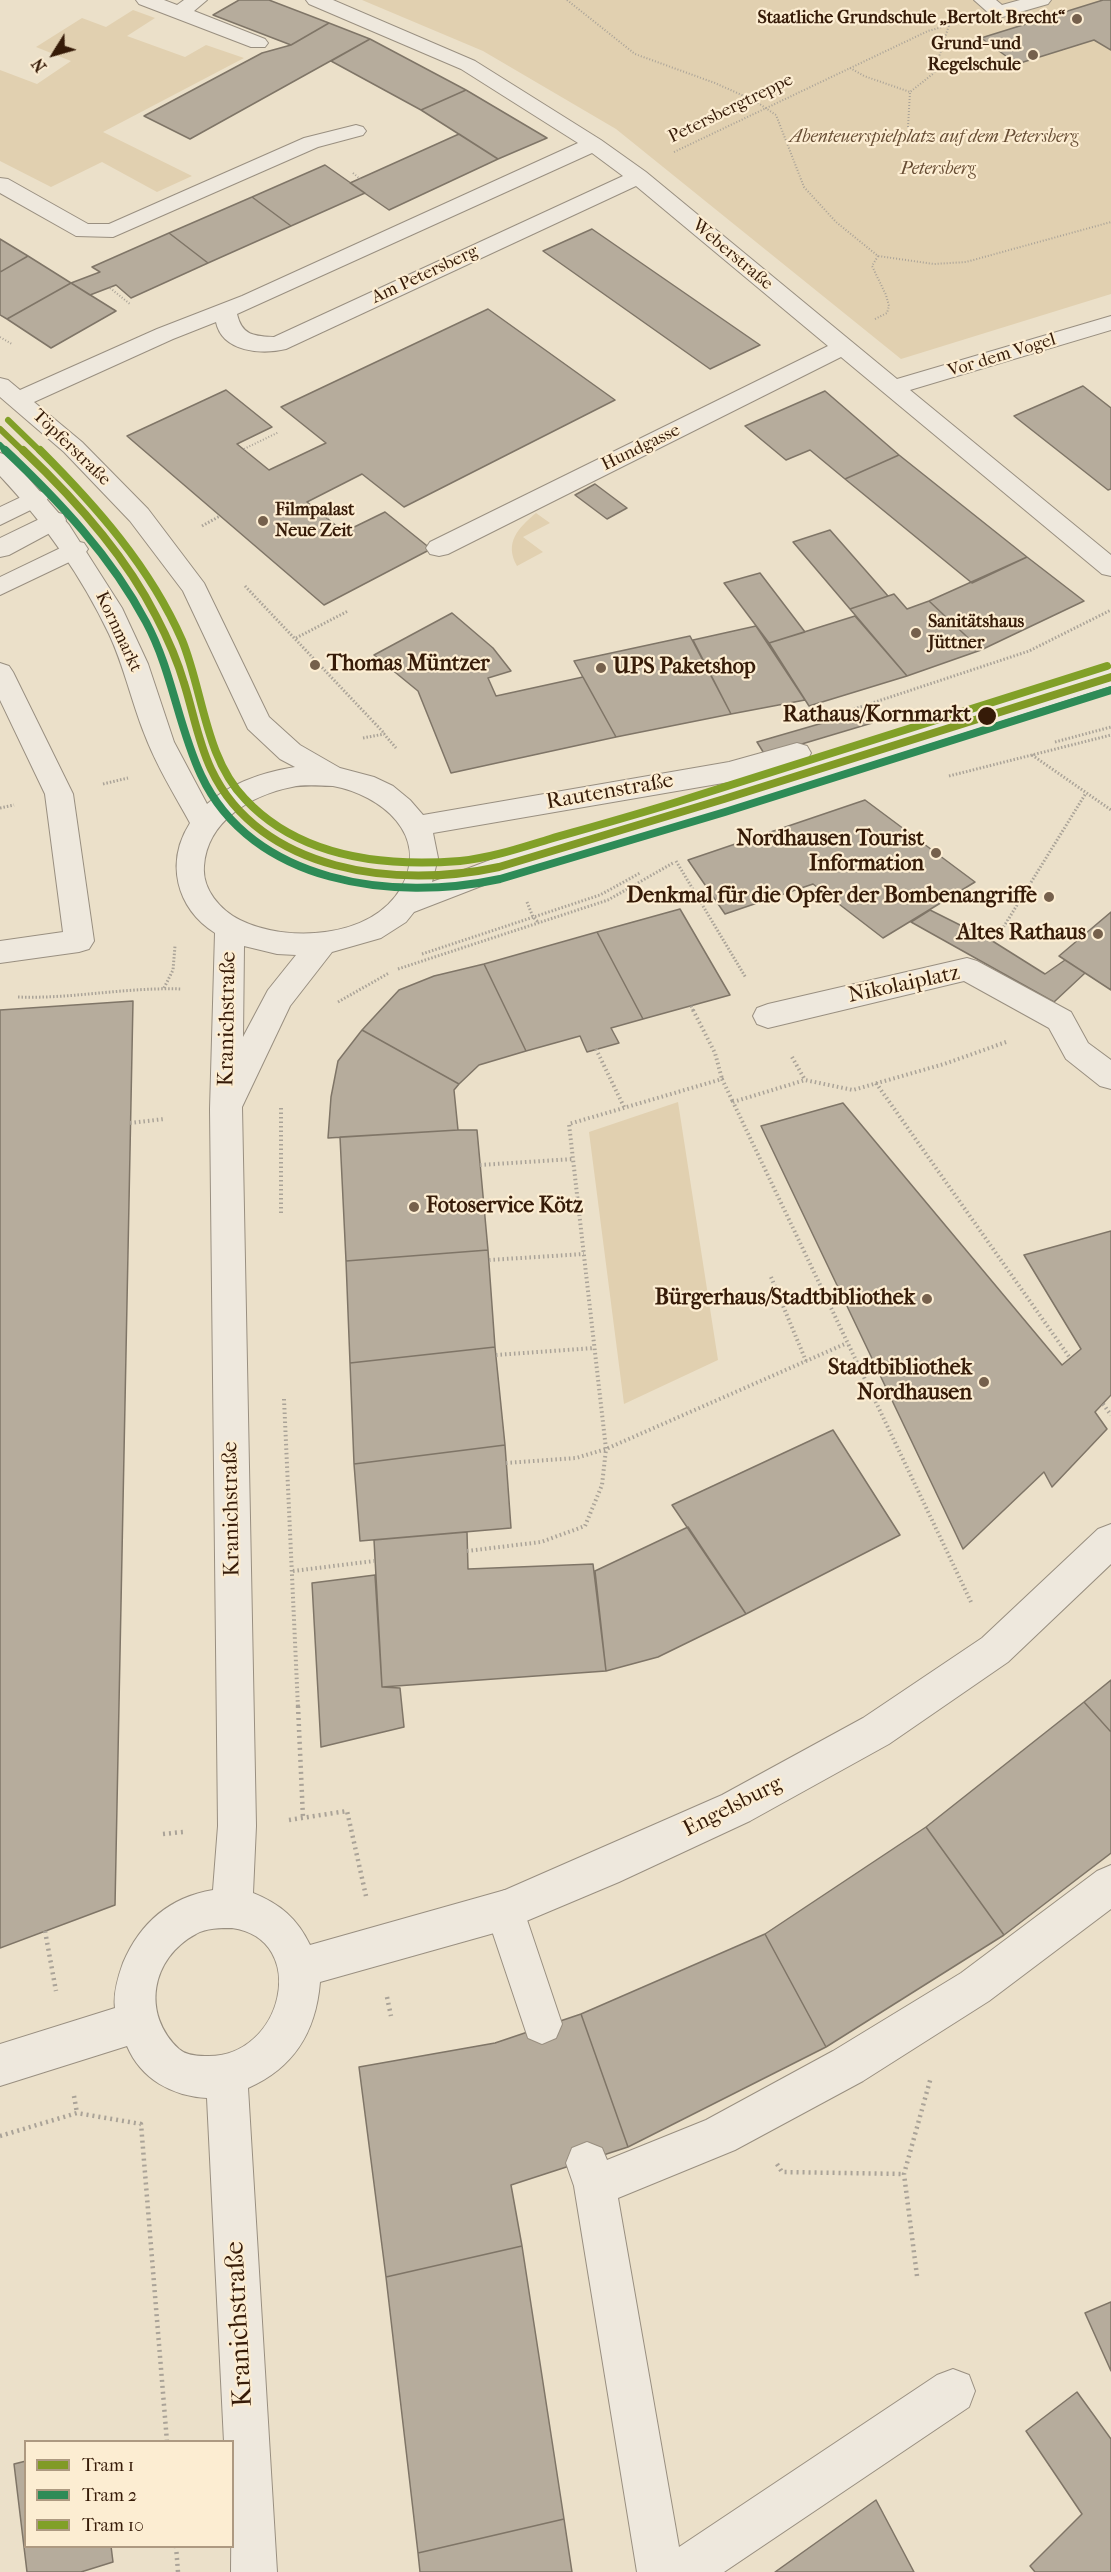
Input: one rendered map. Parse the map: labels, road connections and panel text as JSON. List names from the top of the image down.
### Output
{
  "streets": {
    "street": [
      "Weberstraße",
      "Am Petersberg",
      "Vor dem Vogel",
      "Töpferstraße",
      "Hundgasse",
      "Kornmarkt",
      "Rautenstraße",
      "Nikolaiplatz",
      "Kranichstraße",
      "Engelsburg"
    ],
    "path": ["Petersbergtreppe"]
  },
  "crossings": [
    ["Weberstraße", "Am Petersberg"],
    ["Weberstraße", "Vor dem Vogel"],
    ["Weberstraße", "Hundgasse"],
    ["Töpferstraße", "Kornmarkt"],
    ["Töpferstraße", "Rautenstraße"],
    ["Töpferstraße", "Kranichstraße"],
    ["Kornmarkt", "Rautenstraße"],
    ["Kornmarkt", "Kranichstraße"],
    ["Rautenstraße", "Kranichstraße"],
    ["Kranichstraße", "Engelsburg"]
  ],
  "parks": ["Abenteuerspielplatz auf dem Petersberg", "Petersberg"],
  "places": [
    "Staatliche Grundschule „Bertolt Brecht“",
    "Grund- und Regelschule",
    "Filmpalast Neue Zeit",
    "Sanitätshaus Jüttner",
    "Thomas Müntzer",
    "UPS Paketshop",
    "Rathaus/Kornmarkt",
    "Nordhausen Tourist Information",
    "Denkmal für die Opfer der Bombenangriffe",
    "Altes Rathaus",
    "Fotoservice Kötz",
    "Bürgerhaus/Stadtbibliothek",
    "Stadtbibliothek Nordhausen"
  ],
  "lines": ["tram line 10", "tram line 1", "tram line 2"],
  "legend": ["Tram 1", "Tram 2", "Tram 10"],
  "north": "bottom left"
}
